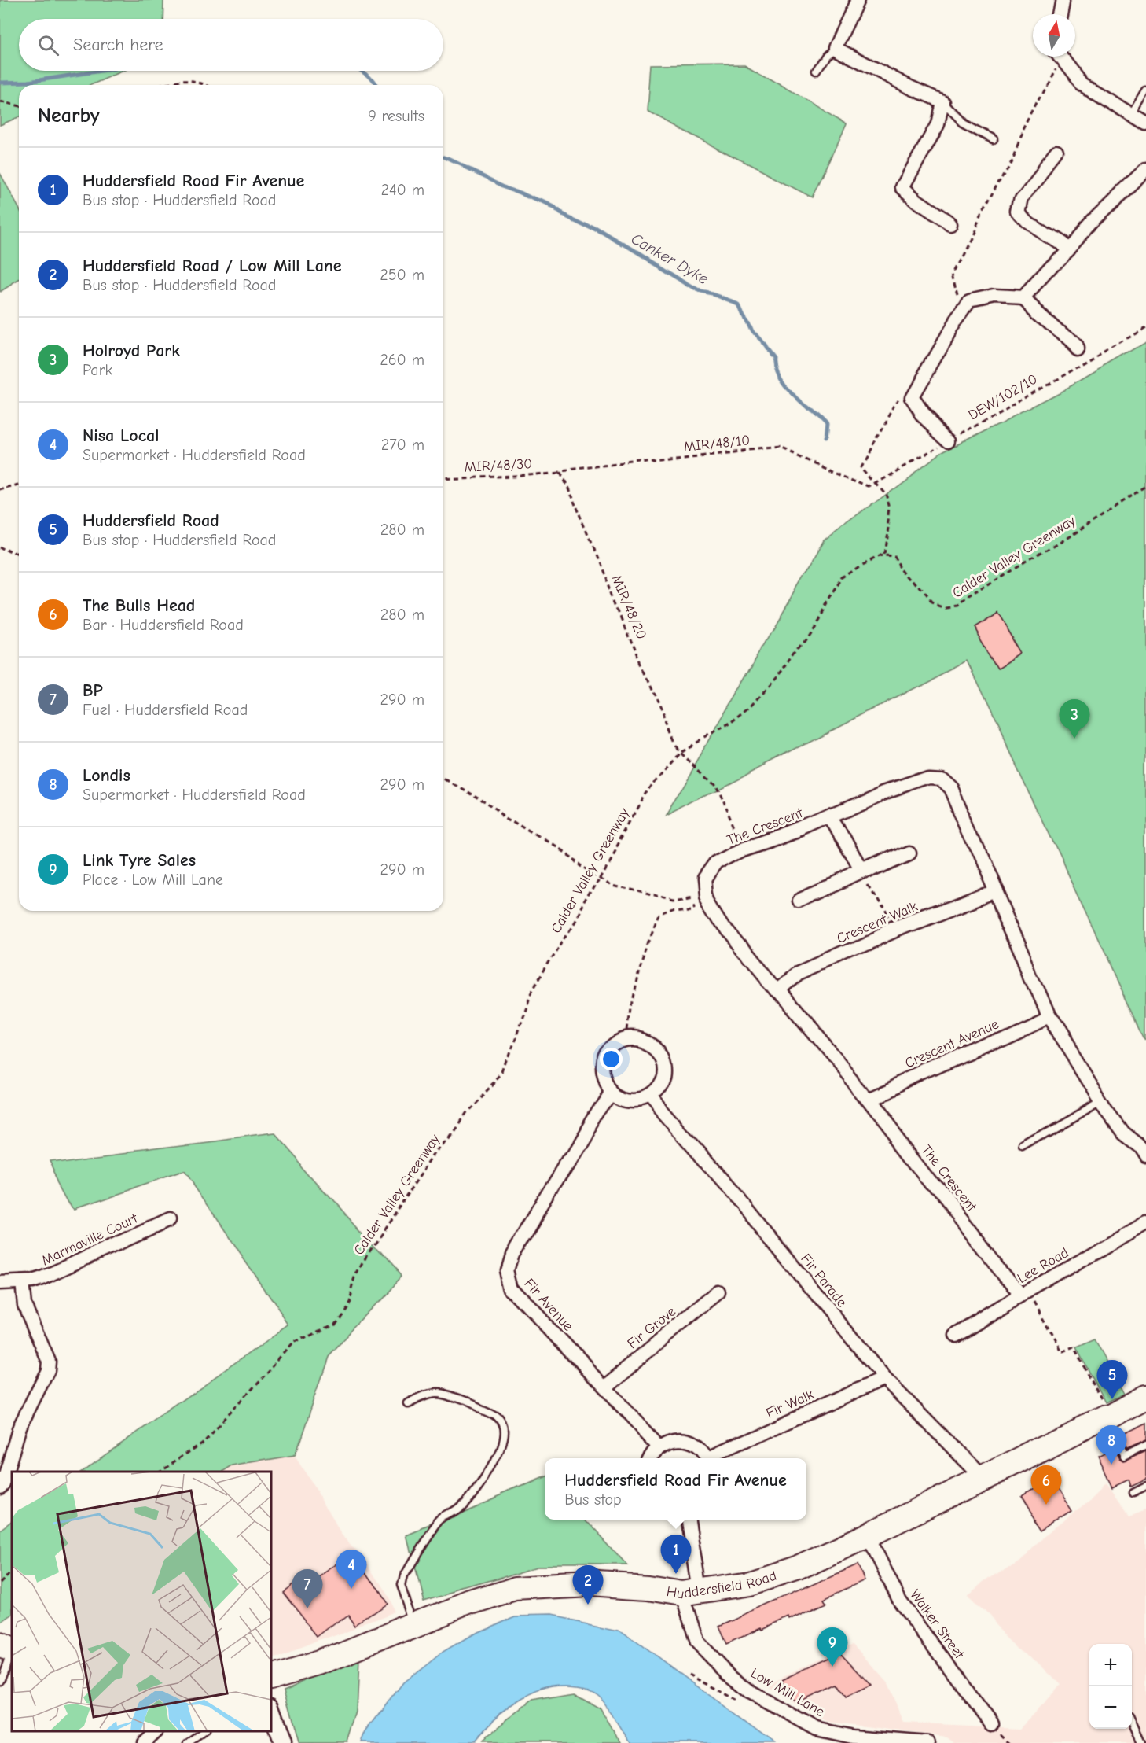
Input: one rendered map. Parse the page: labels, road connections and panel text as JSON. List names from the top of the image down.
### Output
{
  "streets": {
    "highway": ["Huddersfield Road"],
    "street": [
      "The Crescent",
      "Crescent Walk",
      "Crescent Avenue",
      "Marmaville Court",
      "Lee Road",
      "Fir Parade",
      "Fir Avenue",
      "Fir Grove",
      "Fir Walk",
      "Walker Street",
      "Low Mill Lane"
    ],
    "path": [
      "DEW/102/10",
      "MIR/48/10",
      "MIR/48/30",
      "Calder Valley Greenway",
      "MIR/48/20"
    ]
  },
  "crossings": [
    ["DEW/102/10", "MIR/48/10"],
    ["MIR/48/10", "MIR/48/30"],
    ["MIR/48/10", "MIR/48/20"],
    ["MIR/48/30", "MIR/48/20"],
    ["Calder Valley Greenway", "MIR/48/20"],
    ["The Crescent", "Crescent Walk"],
    ["The Crescent", "Crescent Avenue"],
    ["The Crescent", "Lee Road"],
    ["Fir Parade", "Fir Avenue"],
    ["Fir Parade", "Fir Walk"],
    ["Fir Parade", "Huddersfield Road"],
    ["Fir Avenue", "Fir Grove"],
    ["Huddersfield Road", "Walker Street"],
    ["Huddersfield Road", "Low Mill Lane"]
  ],
  "water": ["Canker Dyke"],
  "north": "top",
  "page": {
    "search": "Search here",
    "heading": ["Nearby", "9 results"],
    "list": [
      {
        "mark": "1",
        "name": "Huddersfield Road Fir Avenue",
        "note": "Bus stop · Huddersfield Road",
        "value": "240 m"
      },
      {
        "mark": "2",
        "name": "Huddersfield Road / Low Mill Lane",
        "note": "Bus stop · Huddersfield Road",
        "value": "250 m"
      },
      {
        "mark": "3",
        "name": "Holroyd Park",
        "note": "Park",
        "value": "260 m"
      },
      {
        "mark": "4",
        "name": "Nisa Local",
        "note": "Supermarket · Huddersfield Road",
        "value": "270 m"
      },
      {
        "mark": "5",
        "name": "Huddersfield Road",
        "note": "Bus stop · Huddersfield Road",
        "value": "280 m"
      },
      {
        "mark": "6",
        "name": "The Bulls Head",
        "note": "Bar · Huddersfield Road",
        "value": "280 m"
      },
      {
        "mark": "7",
        "name": "BP",
        "note": "Fuel · Huddersfield Road",
        "value": "290 m"
      },
      {
        "mark": "8",
        "name": "Londis",
        "note": "Supermarket · Huddersfield Road",
        "value": "290 m"
      },
      {
        "mark": "9",
        "name": "Link Tyre Sales",
        "note": "Place · Low Mill Lane",
        "value": "290 m"
      }
    ],
    "pins": [
      "3",
      "5",
      "8",
      "6",
      "1",
      "4",
      "2",
      "7",
      "9"
    ],
    "popup": ["Huddersfield Road Fir Avenue", "Bus stop"],
    "map_buttons": ["+", "−"]
  }
}
